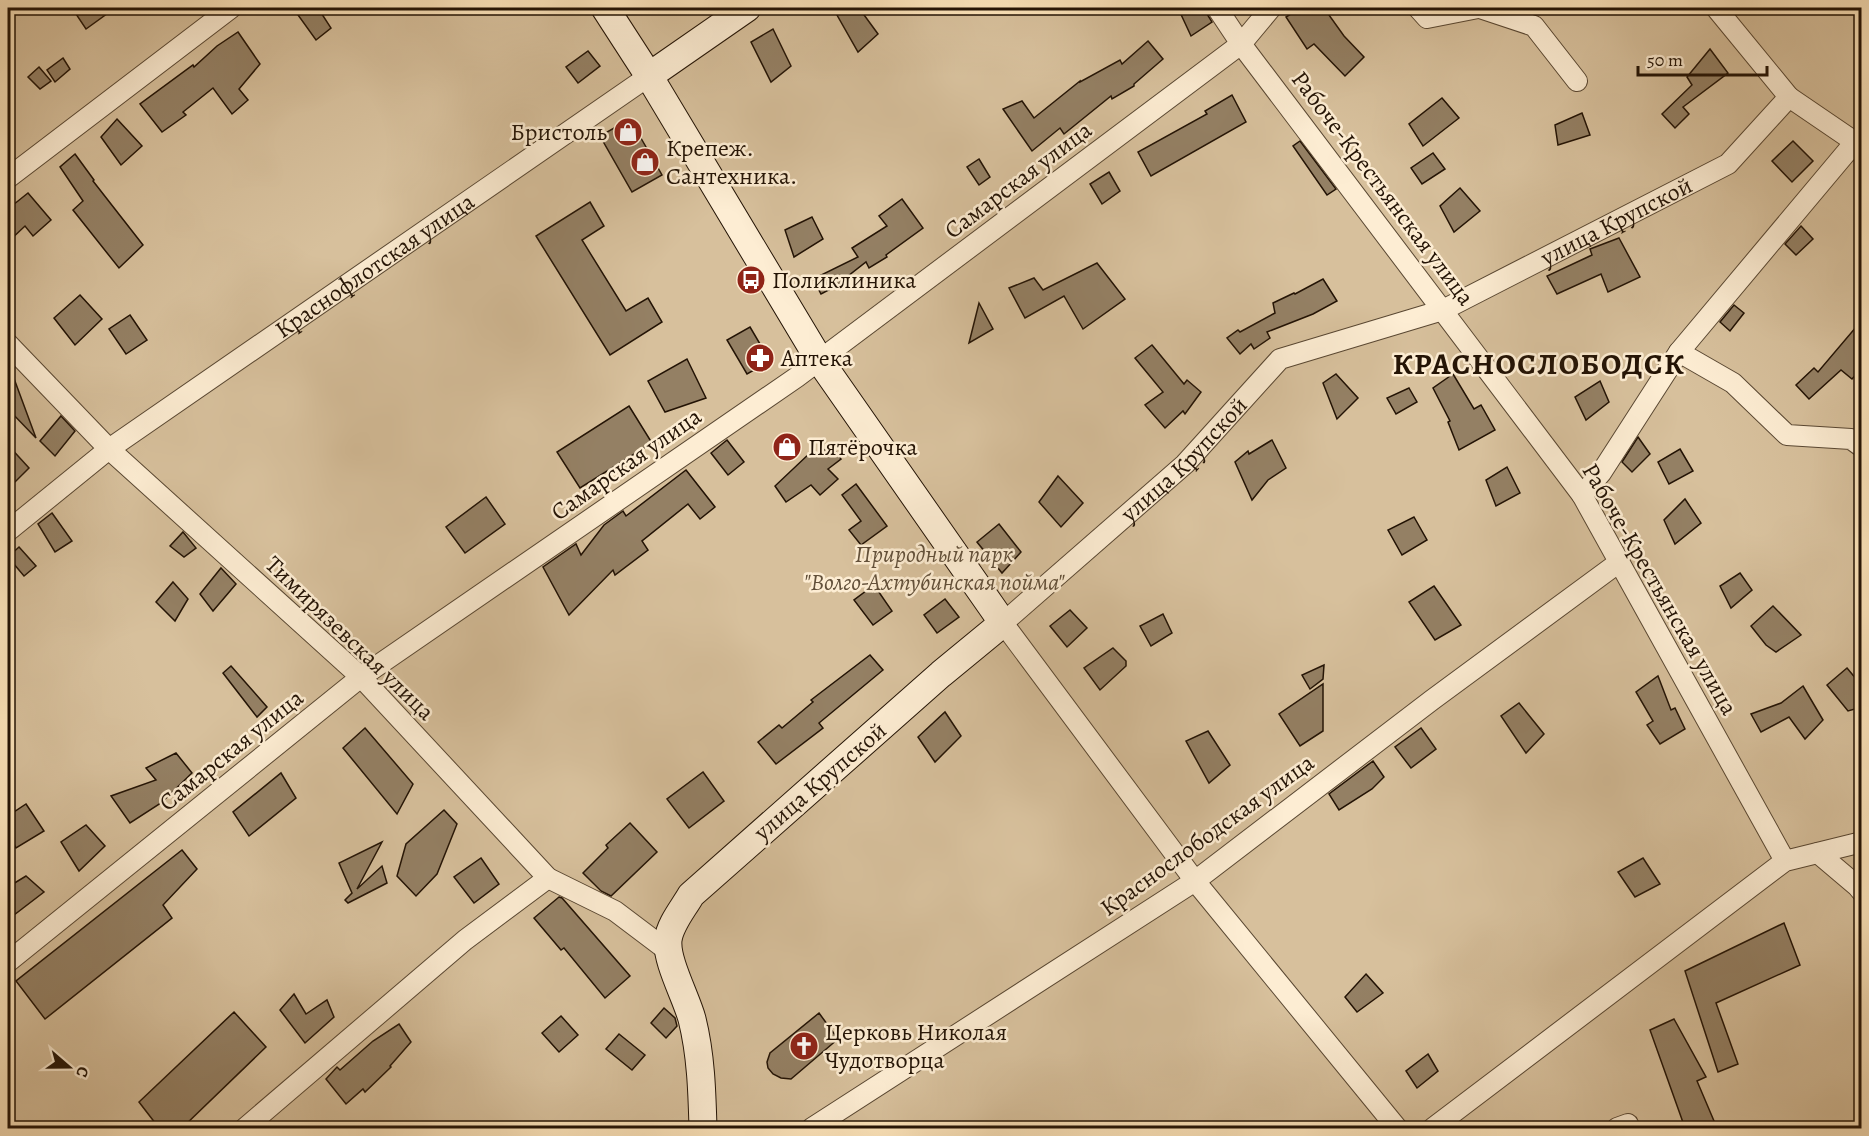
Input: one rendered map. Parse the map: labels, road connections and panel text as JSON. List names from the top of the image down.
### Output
{
  "streets": {
    "street": [
      "Самарская улица",
      "Рабоче-Крестьянская улица",
      "улица Крупской",
      "Краснофлотская улица",
      "Тимирязевская улица",
      "Краснослободская улица"
    ]
  },
  "crossings": [
    ["Самарская улица", "Рабоче-Крестьянская улица"],
    ["Самарская улица", "Тимирязевская улица"],
    ["Рабоче-Крестьянская улица", "улица Крупской"],
    ["Рабоче-Крестьянская улица", "Краснослободская улица"],
    ["улица Крупской", "Тимирязевская улица"],
    ["Краснофлотская улица", "Тимирязевская улица"]
  ],
  "districts": ["КРАСНОСЛОБОДСК"],
  "parks": ["Природный парк \"Волго-Ахтубинская пойма\""],
  "places": {
    "shop": ["Бристоль", "Крепеж. Сантехника.", "Пятёрочка"],
    "bus stop": ["Поликлиника"],
    "pharmacy": ["Аптека"],
    "church": ["Церковь Николая Чудотворца"]
  },
  "scale_bar": "50 m",
  "north": "right"
}
